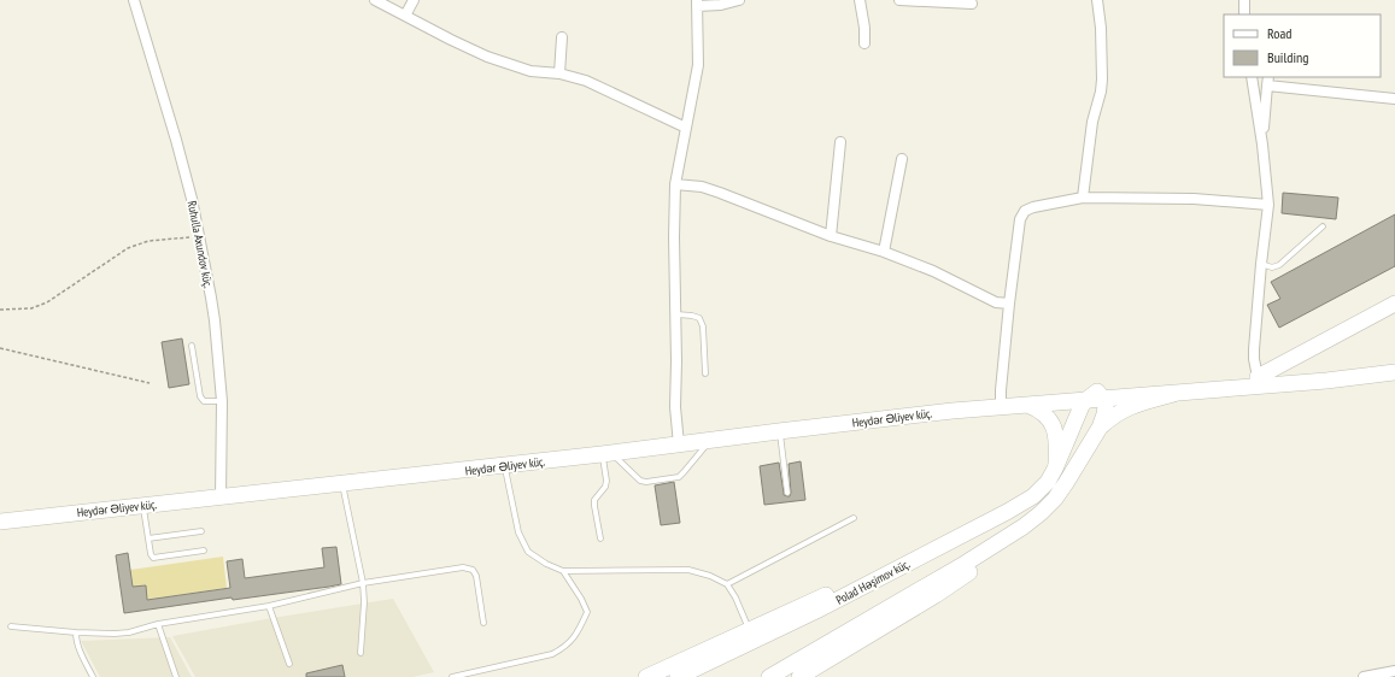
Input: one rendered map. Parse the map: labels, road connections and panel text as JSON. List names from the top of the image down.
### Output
{
  "streets": {
    "main road": ["Heydər Əliyev küç.", "Polad Həşimov küç."],
    "street": ["Ruhulla Axundov küç."]
  },
  "crossings": [
    ["Ruhulla Axundov küç.", "Heydər Əliyev küç."]
  ],
  "legend": ["Road", "Building"]
}
